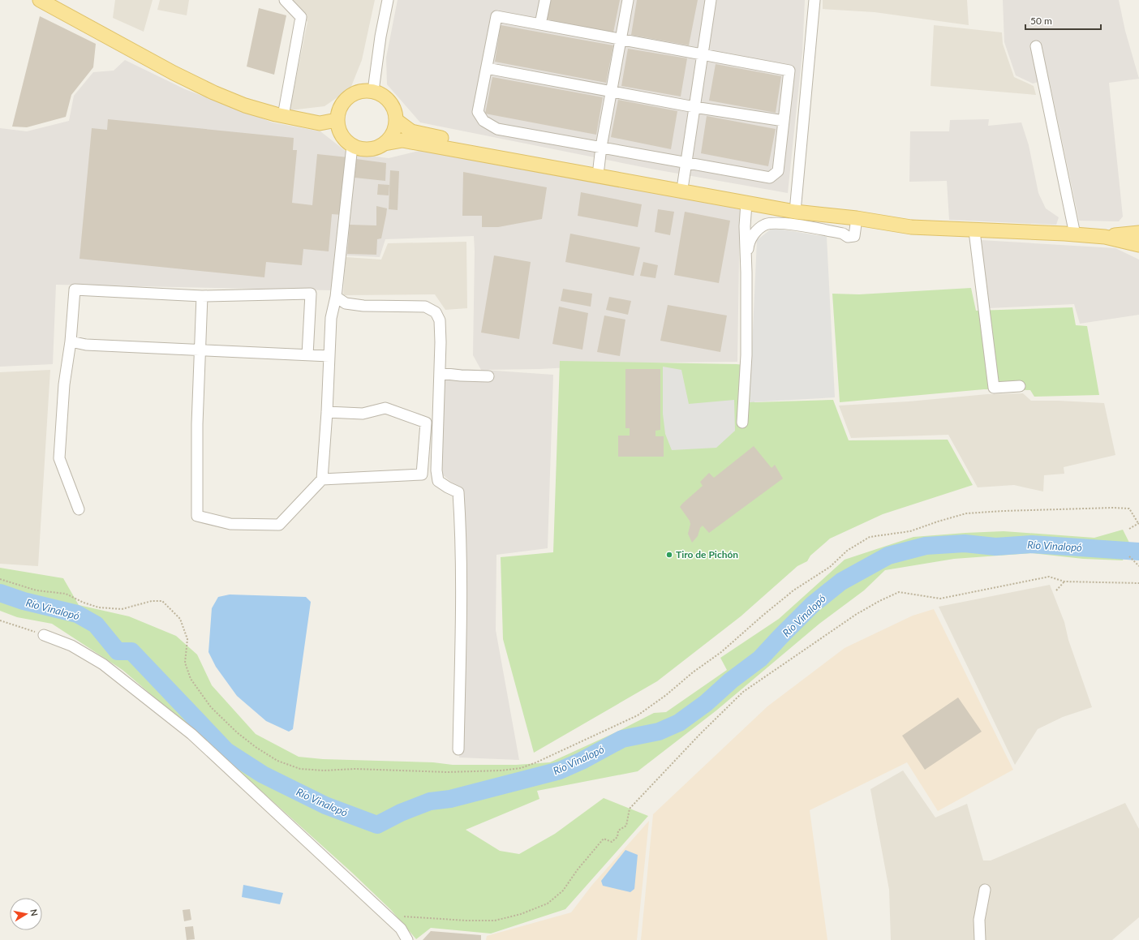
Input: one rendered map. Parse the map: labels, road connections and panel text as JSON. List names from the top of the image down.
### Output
{
  "water": ["Río Vinalopó"],
  "places": ["Tiro de Pichón"],
  "scale_bar": "50 m",
  "north": "right"
}
